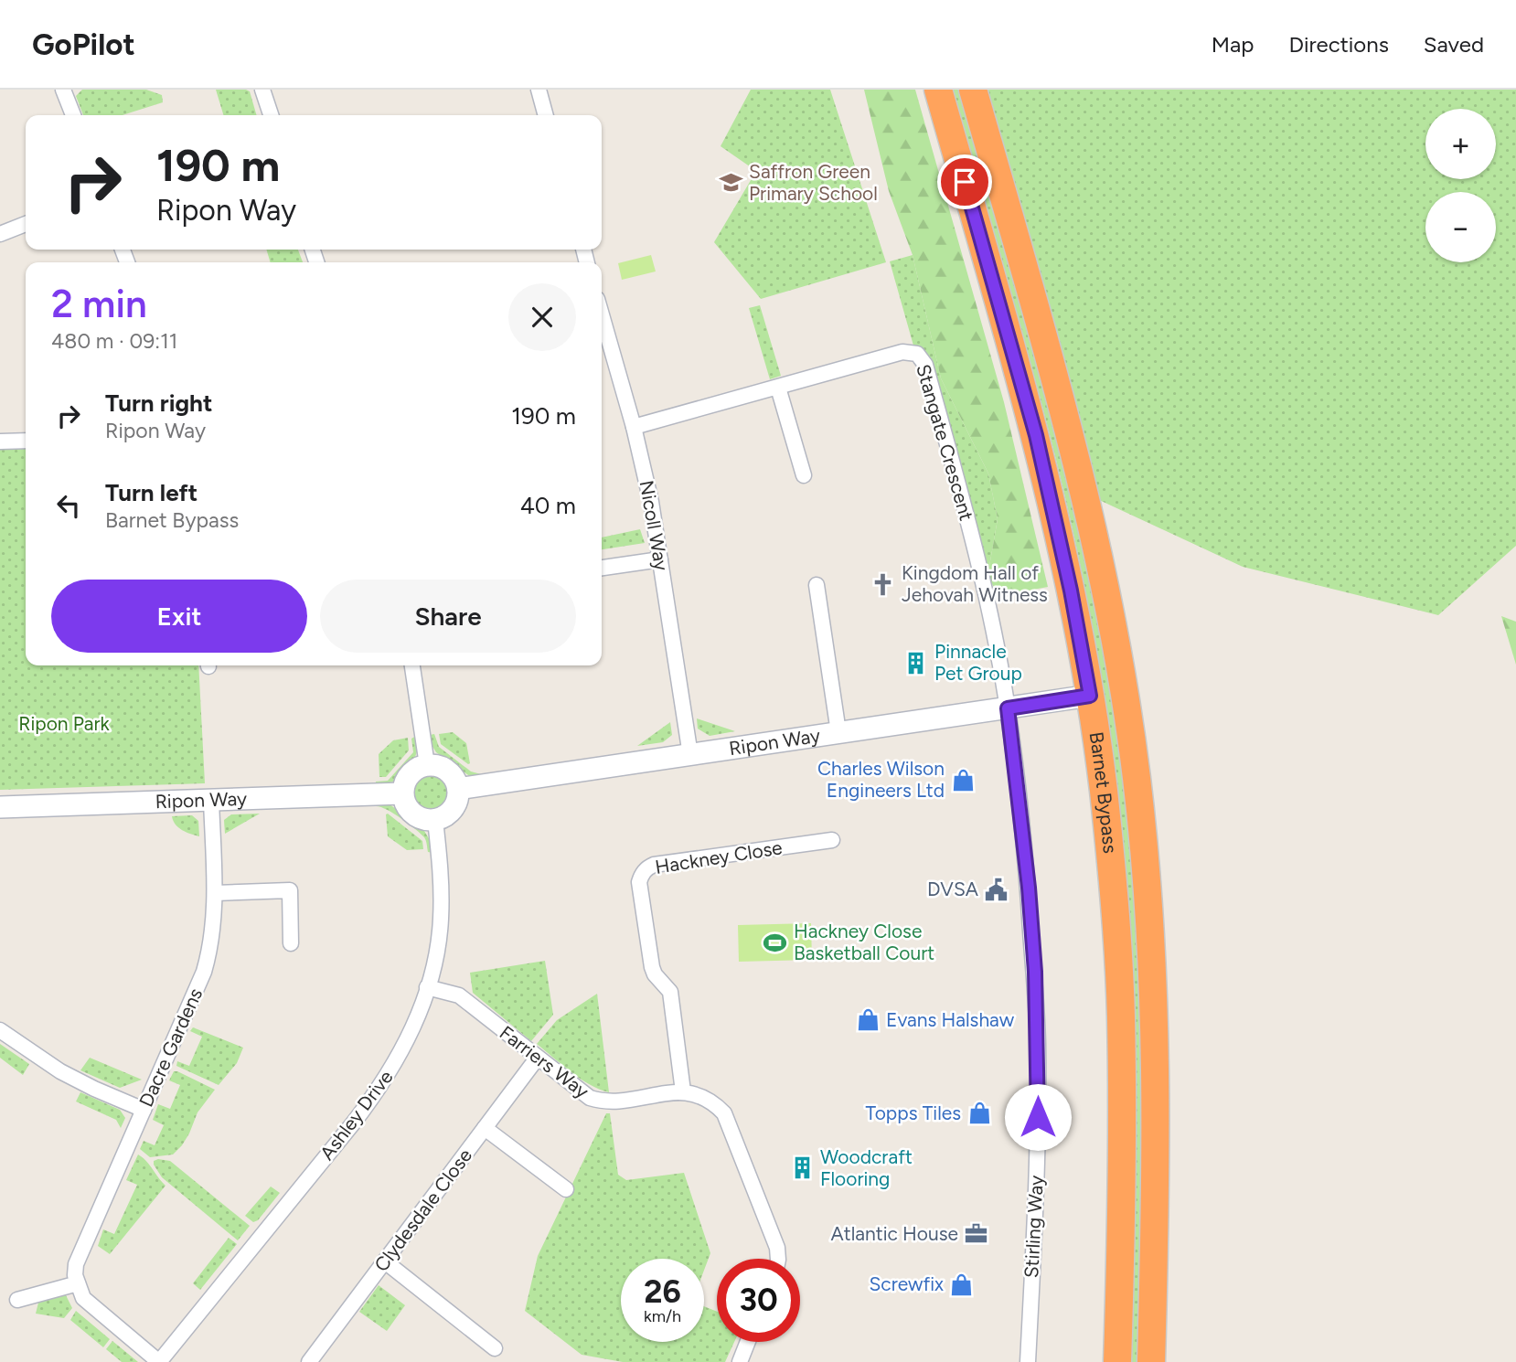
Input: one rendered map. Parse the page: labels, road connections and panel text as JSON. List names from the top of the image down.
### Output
{
  "streets": {
    "highway": ["Barnet Bypass"],
    "street": [
      "Stangate Crescent",
      "Nicoll Way",
      "Ripon Way",
      "Hackney Close",
      "Dacre Gardens",
      "Farriers Way",
      "Ashley Drive",
      "Clydesdale Close",
      "Stirling Way"
    ]
  },
  "crossings": [
    ["Stangate Crescent", "Nicoll Way"],
    ["Stangate Crescent", "Ripon Way"],
    ["Stangate Crescent", "Stirling Way"],
    ["Nicoll Way", "Ripon Way"],
    ["Ripon Way", "Barnet Bypass"],
    ["Ripon Way", "Dacre Gardens"],
    ["Ripon Way", "Ashley Drive"],
    ["Ripon Way", "Stirling Way"],
    ["Hackney Close", "Farriers Way"],
    ["Farriers Way", "Ashley Drive"],
    ["Farriers Way", "Clydesdale Close"]
  ],
  "parks": ["Ripon Park"],
  "places": {
    "school or university": ["Saffron Green Primary School"],
    "church": ["Kingdom Hall of Jehovah Witness"],
    "building": ["Pinnacle Pet Group", "Woodcraft Flooring"],
    "shop": [
      "Charles Wilson Engineers Ltd",
      "Evans Halshaw",
      "Topps Tiles",
      "Screwfix"
    ],
    "public building": ["DVSA"],
    "sports": ["Hackney Close Basketball Court"],
    "office": ["Atlantic House"]
  },
  "page": {
    "header": "GoPilot",
    "nav": ["Map", "Directions", "Saved"],
    "map_buttons": ["+", "−"],
    "turn": ["190 m", "Ripon Way"],
    "heading": ["2 min", "480 m · 09:11"],
    "list": [
      {
        "name": "Turn right",
        "note": "Ripon Way",
        "value": "190 m"
      },
      {
        "name": "Turn left",
        "note": "Barnet Bypass",
        "value": "40 m"
      }
    ],
    "buttons": ["Exit", "Share"],
    "speed": "26 km/h",
    "limit": "30"
  }
}
